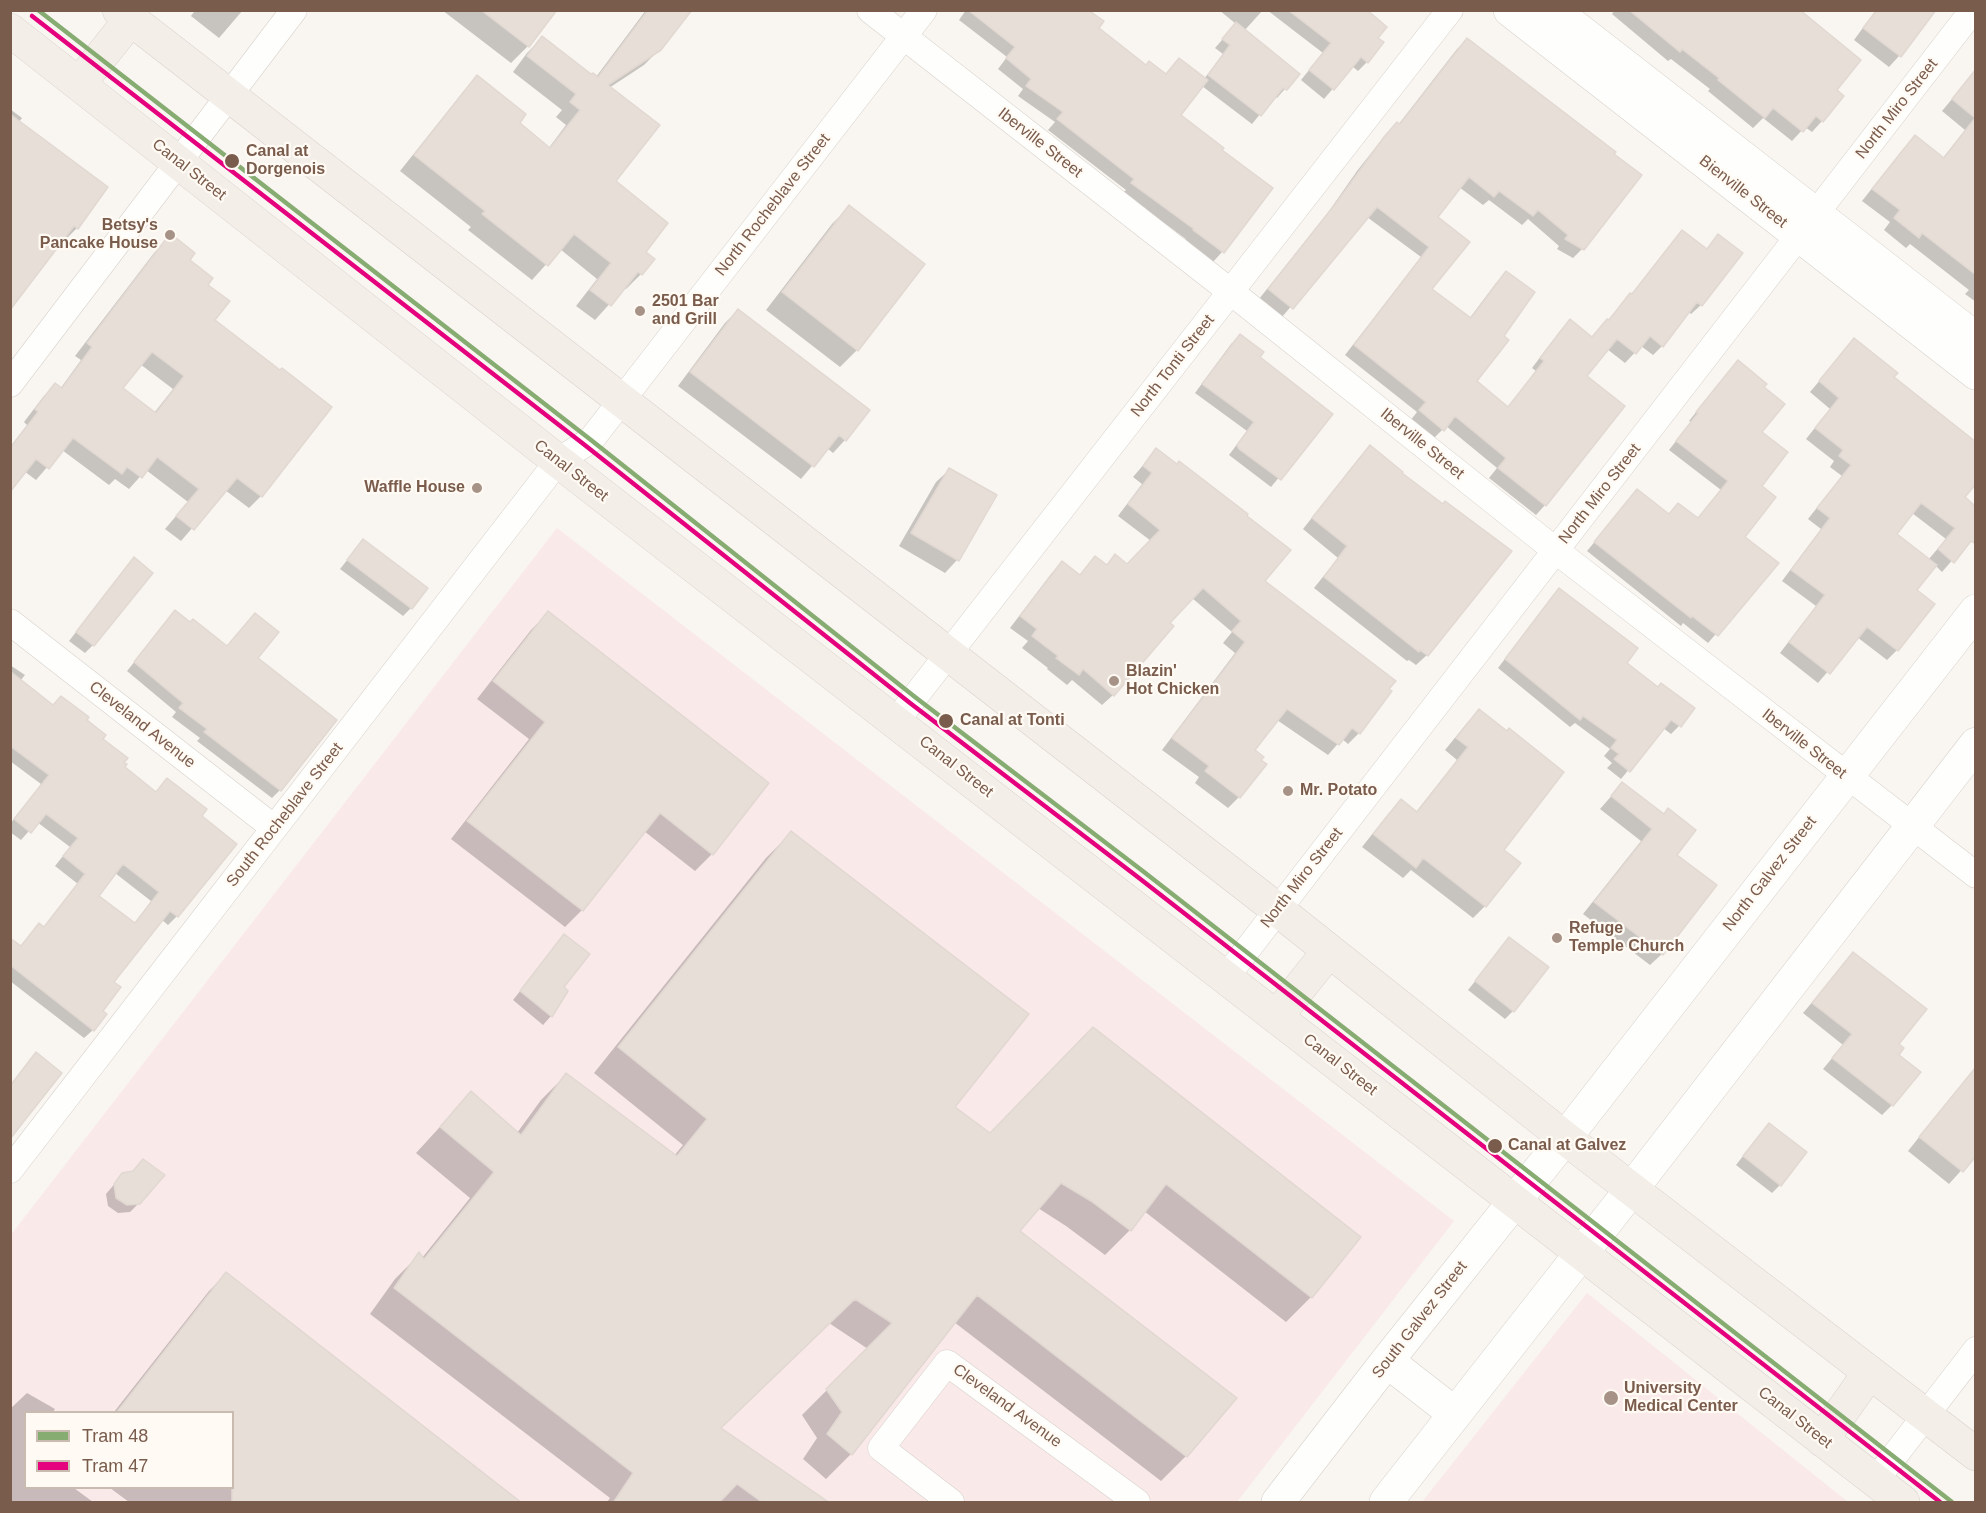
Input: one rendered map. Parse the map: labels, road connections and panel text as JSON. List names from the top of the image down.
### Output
{
  "streets": {
    "main road": ["Canal Street"],
    "street": [
      "North Miro Street",
      "Iberville Street",
      "Bienville Street",
      "North Rocheblave Street",
      "North Tonti Street",
      "Cleveland Avenue",
      "South Rocheblave Street",
      "North Galvez Street",
      "South Galvez Street"
    ]
  },
  "crossings": [
    ["North Miro Street", "Iberville Street"],
    ["North Miro Street", "Canal Street"],
    ["North Miro Street", "Bienville Street"],
    ["Iberville Street", "North Rocheblave Street"],
    ["Iberville Street", "North Tonti Street"],
    ["Iberville Street", "North Galvez Street"],
    ["Canal Street", "North Rocheblave Street"],
    ["Canal Street", "North Tonti Street"],
    ["Canal Street", "South Rocheblave Street"],
    ["Canal Street", "South Galvez Street"],
    ["North Rocheblave Street", "South Rocheblave Street"],
    ["Cleveland Avenue", "South Rocheblave Street"],
    ["North Galvez Street", "South Galvez Street"]
  ],
  "places": [
    "Canal at Dorgenois",
    "Betsy's Pancake House",
    "2501 Bar and Grill",
    "Waffle House",
    "Blazin' Hot Chicken",
    "Canal at Tonti",
    "Mr. Potato",
    "Refuge Temple Church",
    "Canal at Galvez",
    "University Medical Center"
  ],
  "lines": ["tram line 48", "tram line 47"],
  "legend": ["Tram 48", "Tram 47"]
}
